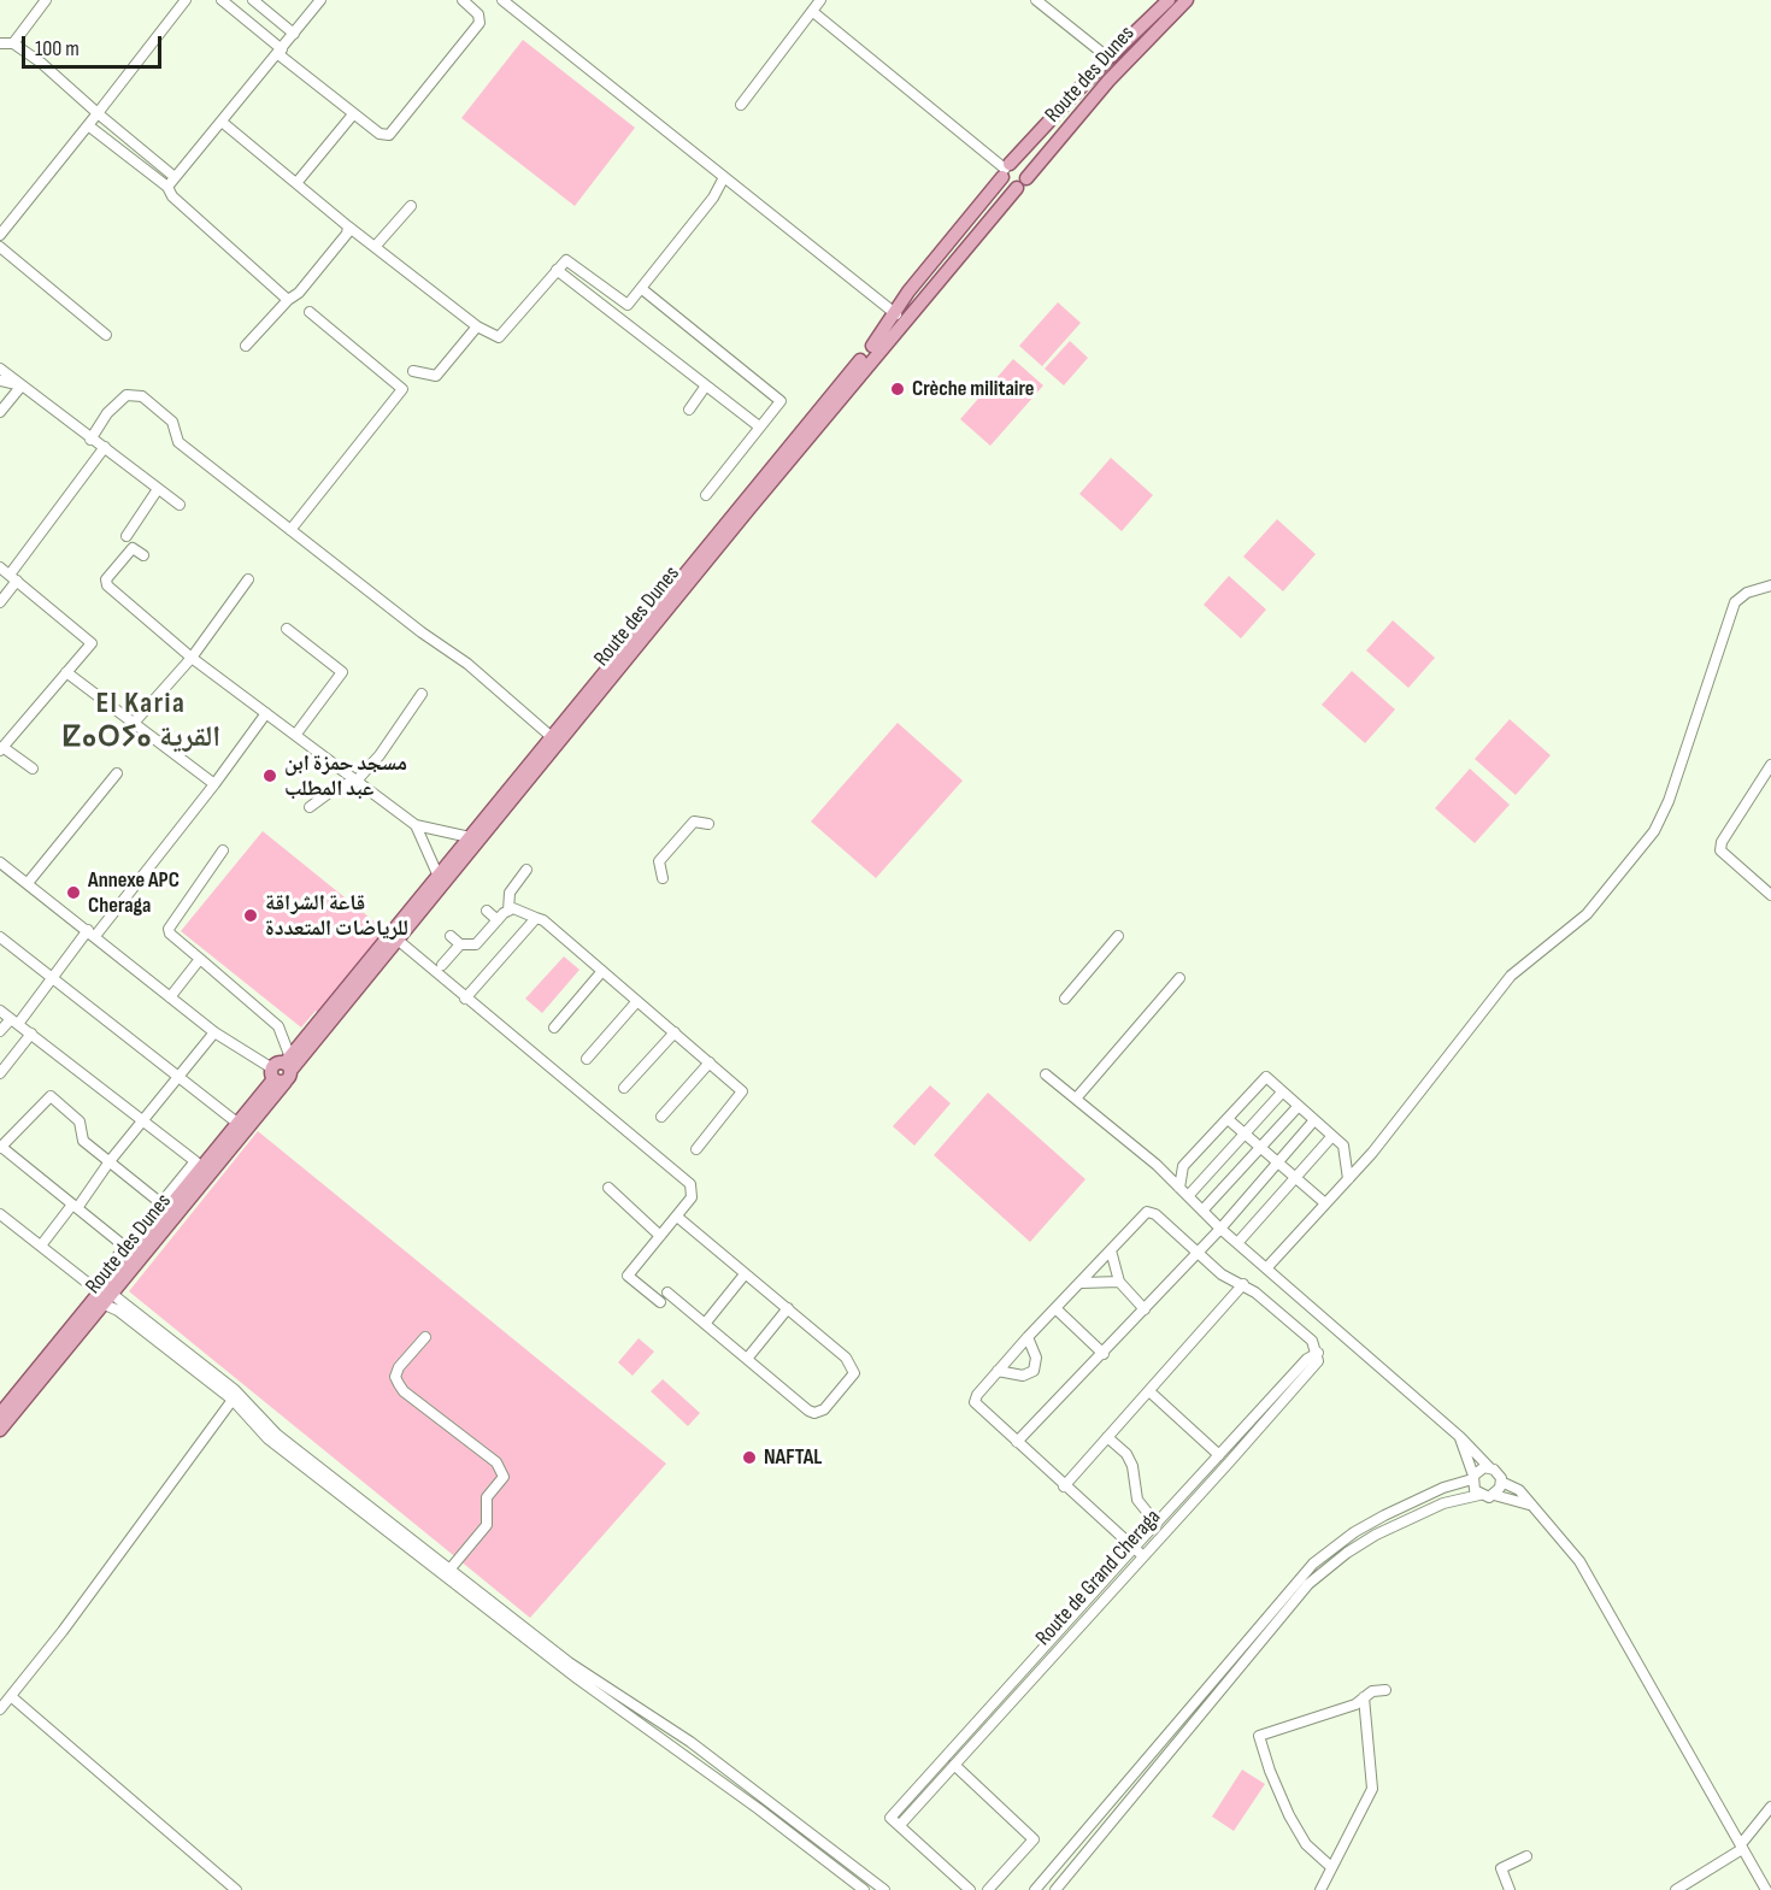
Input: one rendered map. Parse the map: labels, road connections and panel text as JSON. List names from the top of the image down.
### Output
{
  "streets": {
    "main road": ["Route des Dunes"],
    "street": ["Route de Grand Cheraga"]
  },
  "districts": ["El Karia ⵇⴰⵔⵢⴰ القرية"],
  "places": [
    "Crèche militaire",
    "مسجد حمزة ابن عبد المطلب",
    "Annexe APC Cheraga",
    "قاعة الشراقة للرياضات المتعددة",
    "NAFTAL"
  ],
  "scale_bar": "100 m"
}
